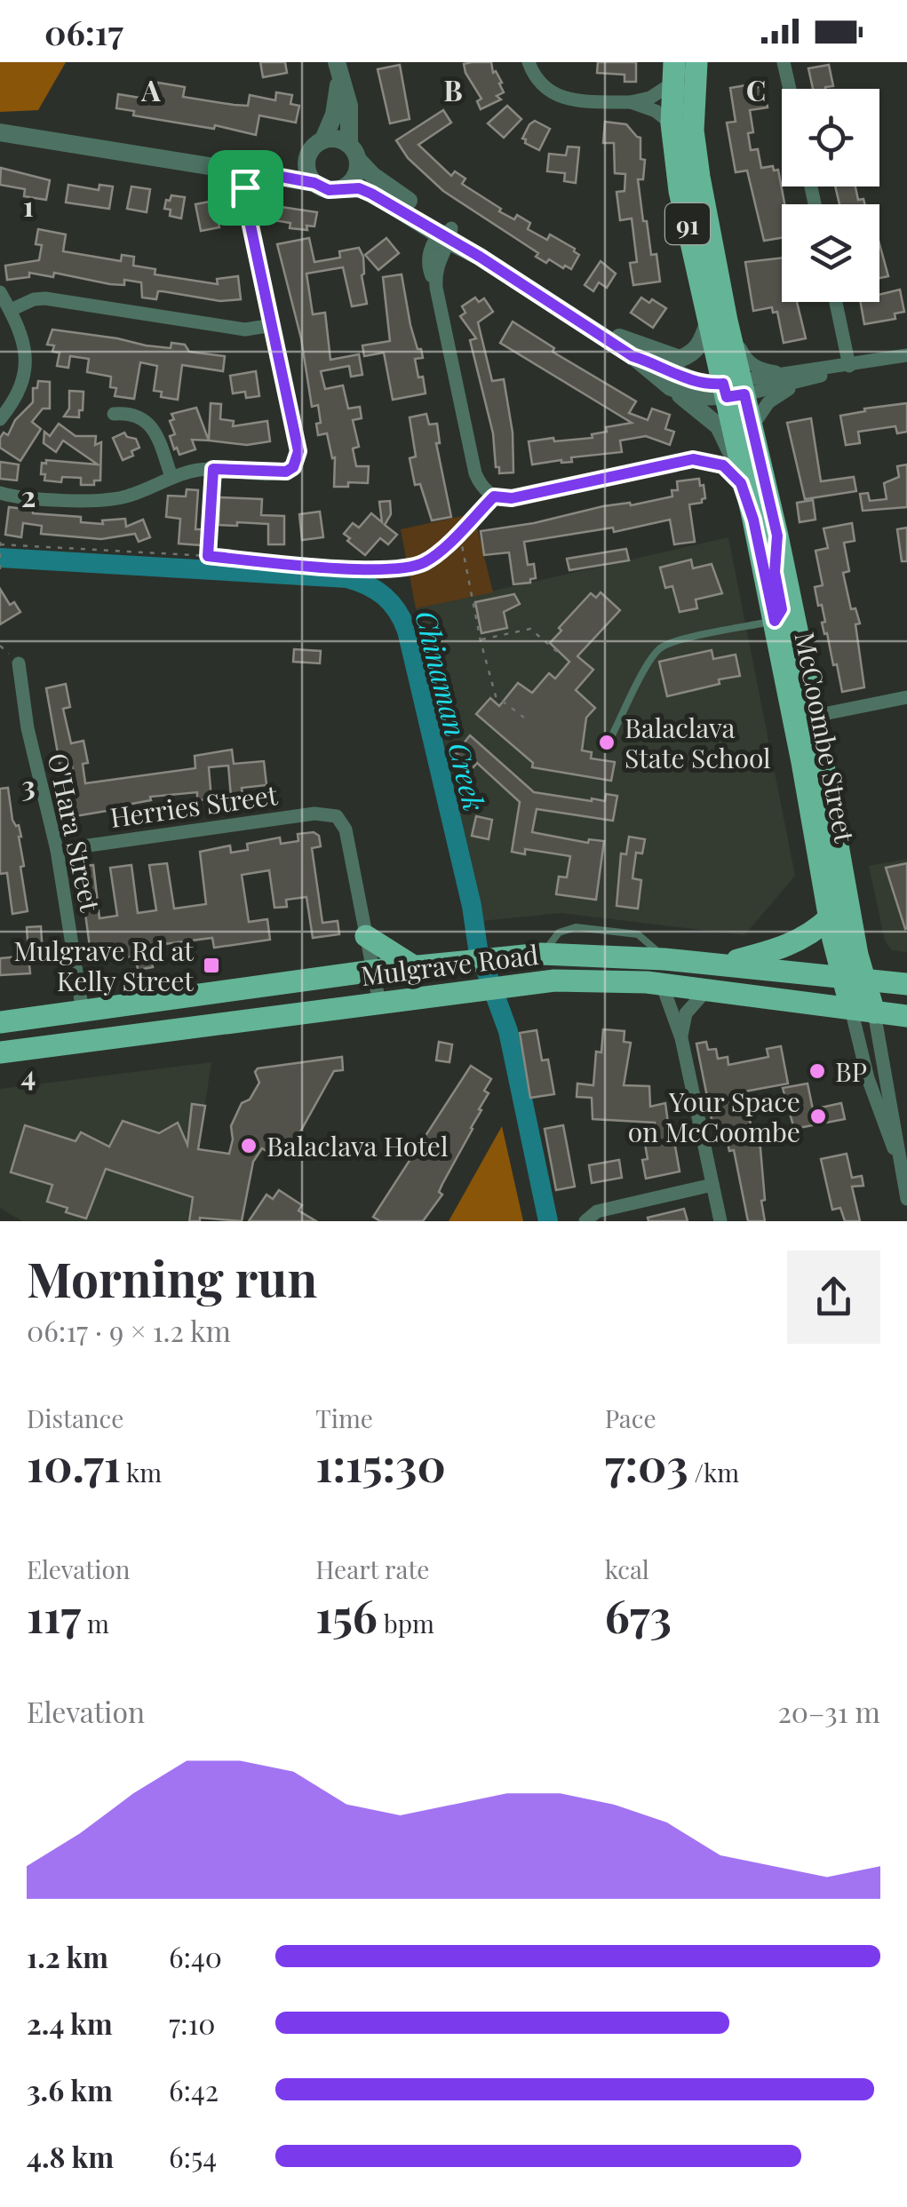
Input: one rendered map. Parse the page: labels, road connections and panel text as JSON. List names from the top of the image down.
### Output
{
  "streets": {
    "main road": ["91", "McCoombe Street", "Mulgrave Road"],
    "street": ["Herries Street", "O'Hara Street"]
  },
  "crossings": [
    ["McCoombe Street", "Mulgrave Road"],
    ["Herries Street", "O'Hara Street"],
    ["O'Hara Street", "Mulgrave Road"]
  ],
  "water": ["Chinaman Creek"],
  "places": {
    "other": [
      "Balaclava State School",
      "BP",
      "Your Space on McCoombe",
      "Balaclava Hotel"
    ],
    "transit": ["Mulgrave Rd at Kelly Street"]
  },
  "page": {
    "status": "06:17",
    "heading": ["Morning run", "06:17 · 9 × 1.2 km"],
    "stats": [
      ["Distance", "10.71 km"],
      ["Time", "1:15:30"],
      ["Pace", "7:03 /km"],
      ["Elevation", "117 m"],
      ["Heart rate", "156 bpm"],
      ["kcal", "673"]
    ],
    "chart": ["Elevation", "20–31 m"],
    "list": [
      {
        "name": "1.2 km",
        "note": "6:40"
      },
      {
        "name": "2.4 km",
        "note": "7:10"
      },
      {
        "name": "3.6 km",
        "note": "6:42"
      },
      {
        "name": "4.8 km",
        "note": "6:54"
      }
    ]
  },
  "grid": {
    "columns": ["A", "B", "C"],
    "rows": [
      "1",
      "2",
      "3",
      "4"
    ]
  }
}
